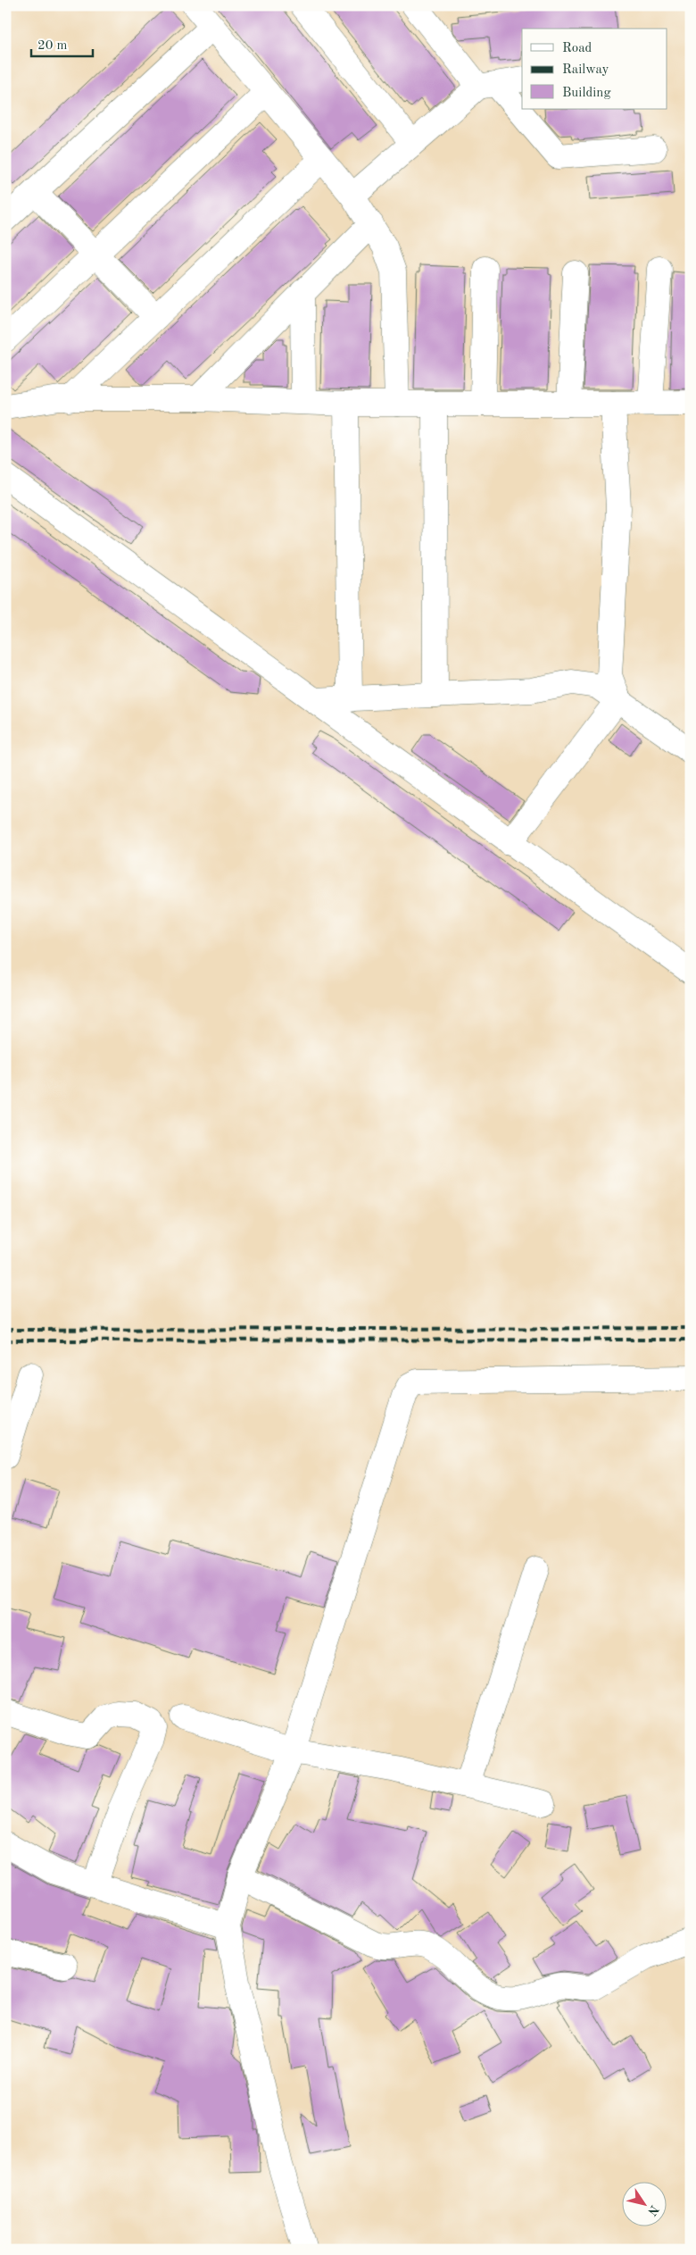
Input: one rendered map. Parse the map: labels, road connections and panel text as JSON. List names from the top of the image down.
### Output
{
  "legend": ["Road", "Railway", "Building"],
  "scale_bar": "20 m",
  "north": "bottom right"
}
